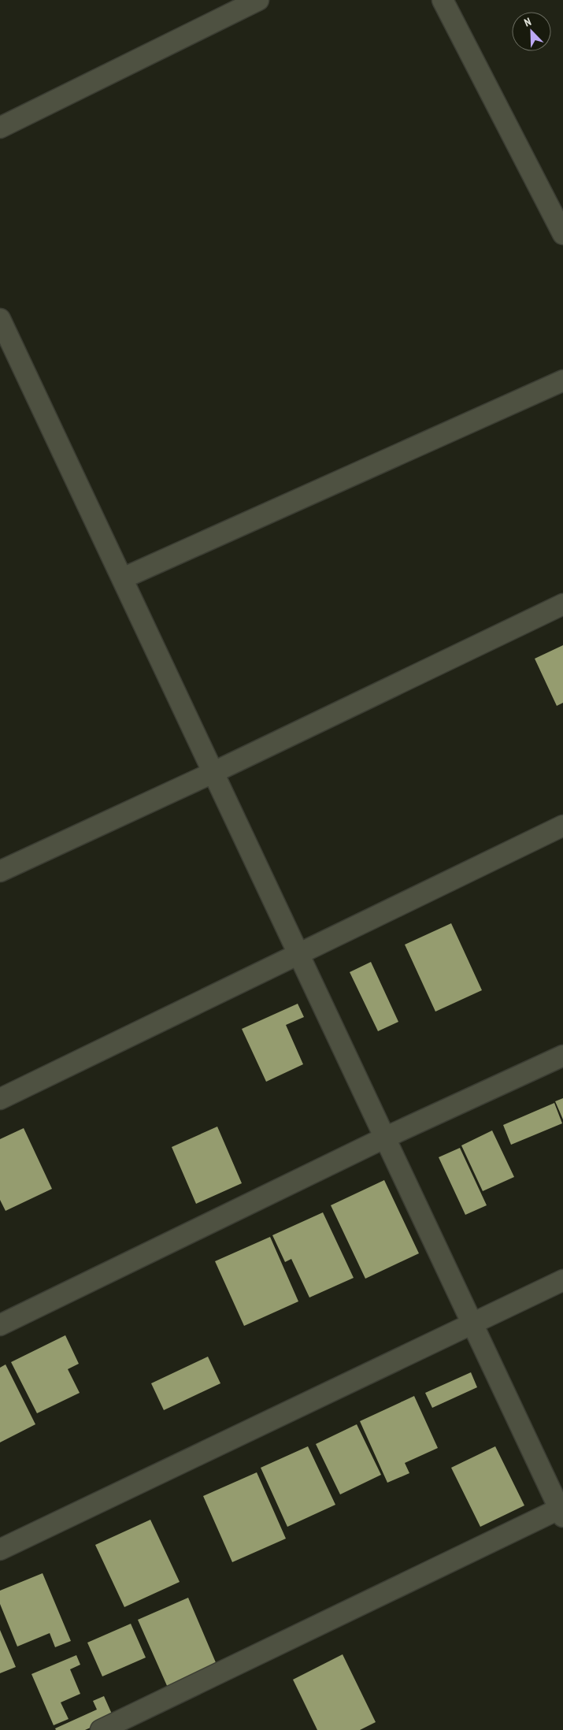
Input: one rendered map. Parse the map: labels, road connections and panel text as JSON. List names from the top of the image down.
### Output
{
  "north": "top left"
}
